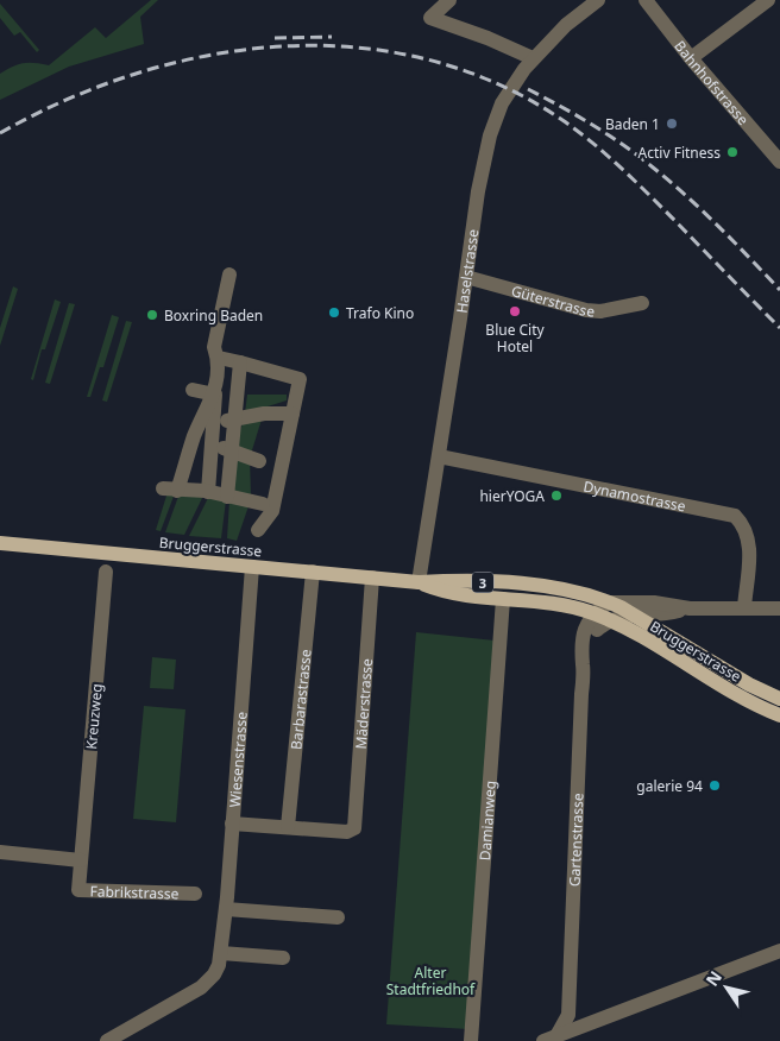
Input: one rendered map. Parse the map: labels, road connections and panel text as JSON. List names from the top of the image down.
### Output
{
  "streets": {
    "main road": ["Bruggerstrasse", "3"],
    "street": [
      "Bahnhofstrasse",
      "Haselstrasse",
      "Güterstrasse",
      "Dynamostrasse",
      "Barbarastrasse",
      "Mäderstrasse",
      "Kreuzweg",
      "Wiesenstrasse",
      "Damianweg",
      "Gartenstrasse",
      "Fabrikstrasse"
    ]
  },
  "crossings": [
    ["Haselstrasse", "Güterstrasse"],
    ["Haselstrasse", "Dynamostrasse"],
    ["Haselstrasse", "Bruggerstrasse"],
    ["Bruggerstrasse", "Barbarastrasse"],
    ["Bruggerstrasse", "Mäderstrasse"],
    ["Bruggerstrasse", "Wiesenstrasse"],
    ["Bruggerstrasse", "Damianweg"],
    ["Bruggerstrasse", "Gartenstrasse"],
    ["Barbarastrasse", "Mäderstrasse"],
    ["Kreuzweg", "Fabrikstrasse"]
  ],
  "parks": ["Alter Stadtfriedhof"],
  "places": [
    "Baden 1",
    "Activ Fitness",
    "Blue City Hotel",
    "Trafo Kino",
    "Boxring Baden",
    "hierYOGA",
    "galerie 94"
  ],
  "north": "top left"
}
